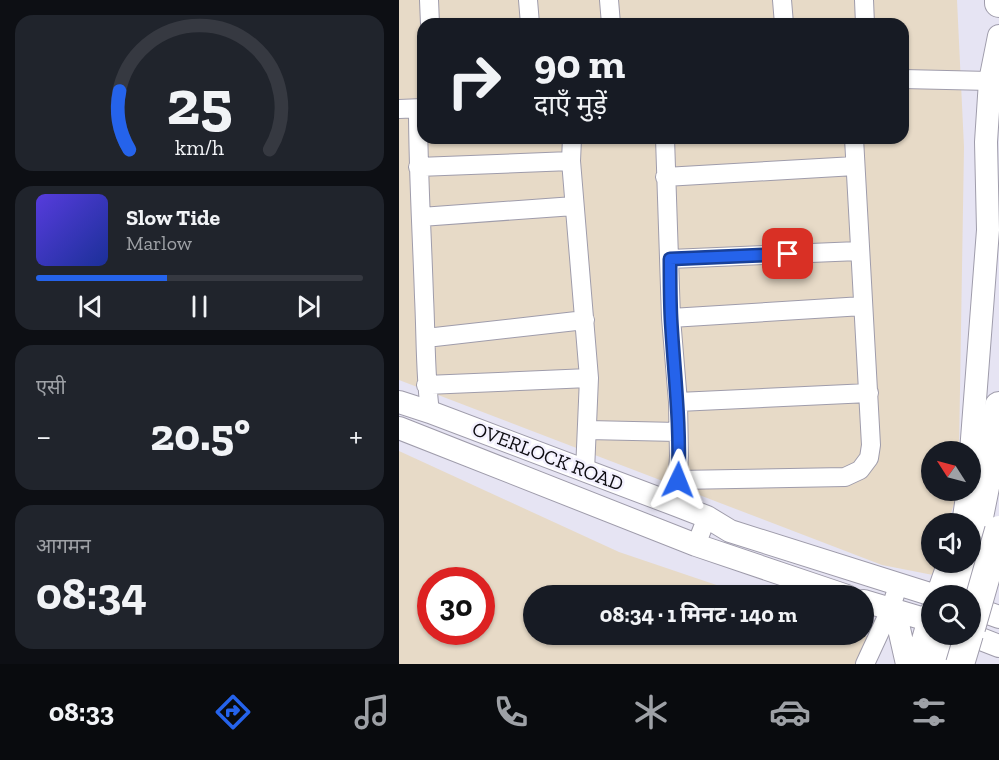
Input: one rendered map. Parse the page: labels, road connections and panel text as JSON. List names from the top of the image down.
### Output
{
  "streets": {
    "street": ["OVERLOCK ROAD"]
  },
  "north": "top left",
  "page": {
    "turn": ["90 m", "दाएँ मुड़ें"],
    "song": ["Slow Tide", "Marlow"],
    "tile": [
      "एसी",
      ["आगमन", "08:34"]
    ],
    "heat": ["−", "20.5°", "+"],
    "limit": "30",
    "trip": "08:34 · 1 मिनट · 140 m",
    "tabs": "08:33",
    "gauge": ["25", "km/h"]
  }
}
